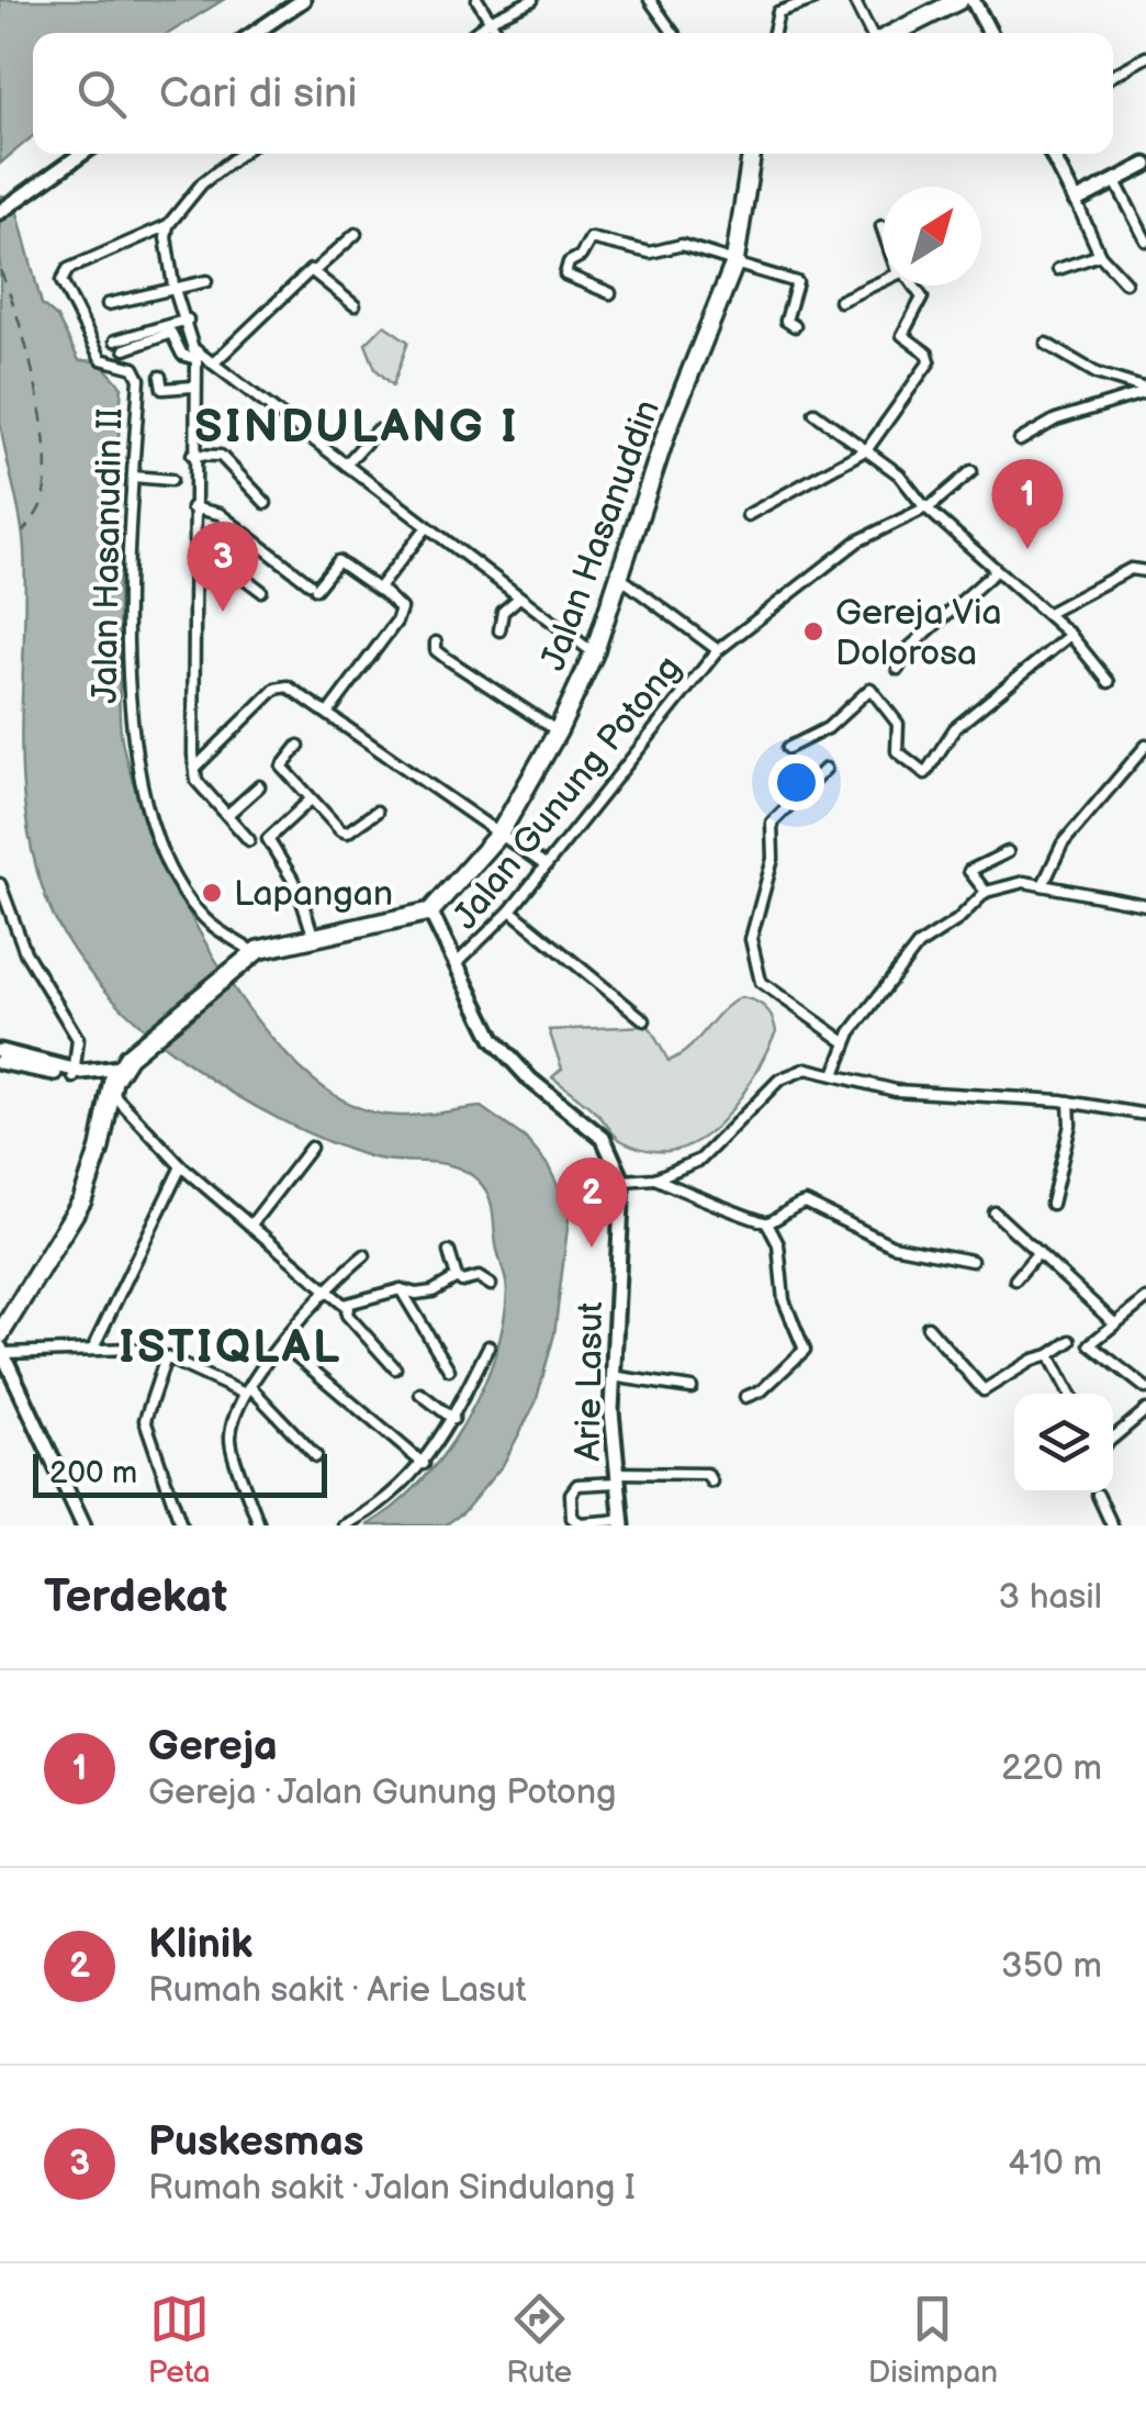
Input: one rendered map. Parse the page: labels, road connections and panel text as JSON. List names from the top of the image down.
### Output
{
  "streets": {
    "highway": ["Jalan Hasanuddin"],
    "main road": ["Arie Lasut"],
    "street": ["Jalan Hasanudin II", "Jalan Gunung Potong"]
  },
  "crossings": [
    ["Jalan Hasanuddin", "Jalan Gunung Potong"]
  ],
  "districts": ["SINDULANG I", "ISTIQLAL"],
  "places": ["Gereja Via Dolorosa", "Lapangan"],
  "scale_bar": "200 m",
  "north": "top right",
  "page": {
    "search": "Cari di sini",
    "pins": ["1", "3", "2"],
    "scale": "200 m",
    "heading": ["Terdekat", "3 hasil"],
    "list": [
      {
        "mark": "1",
        "name": "Gereja",
        "note": "Gereja · Jalan Gunung Potong",
        "value": "220 m"
      },
      {
        "mark": "2",
        "name": "Klinik",
        "note": "Rumah sakit · Arie Lasut",
        "value": "350 m"
      },
      {
        "mark": "3",
        "name": "Puskesmas",
        "note": "Rumah sakit · Jalan Sindulang I",
        "value": "410 m"
      }
    ],
    "nav": ["Peta", "Rute", "Disimpan"]
  }
}
